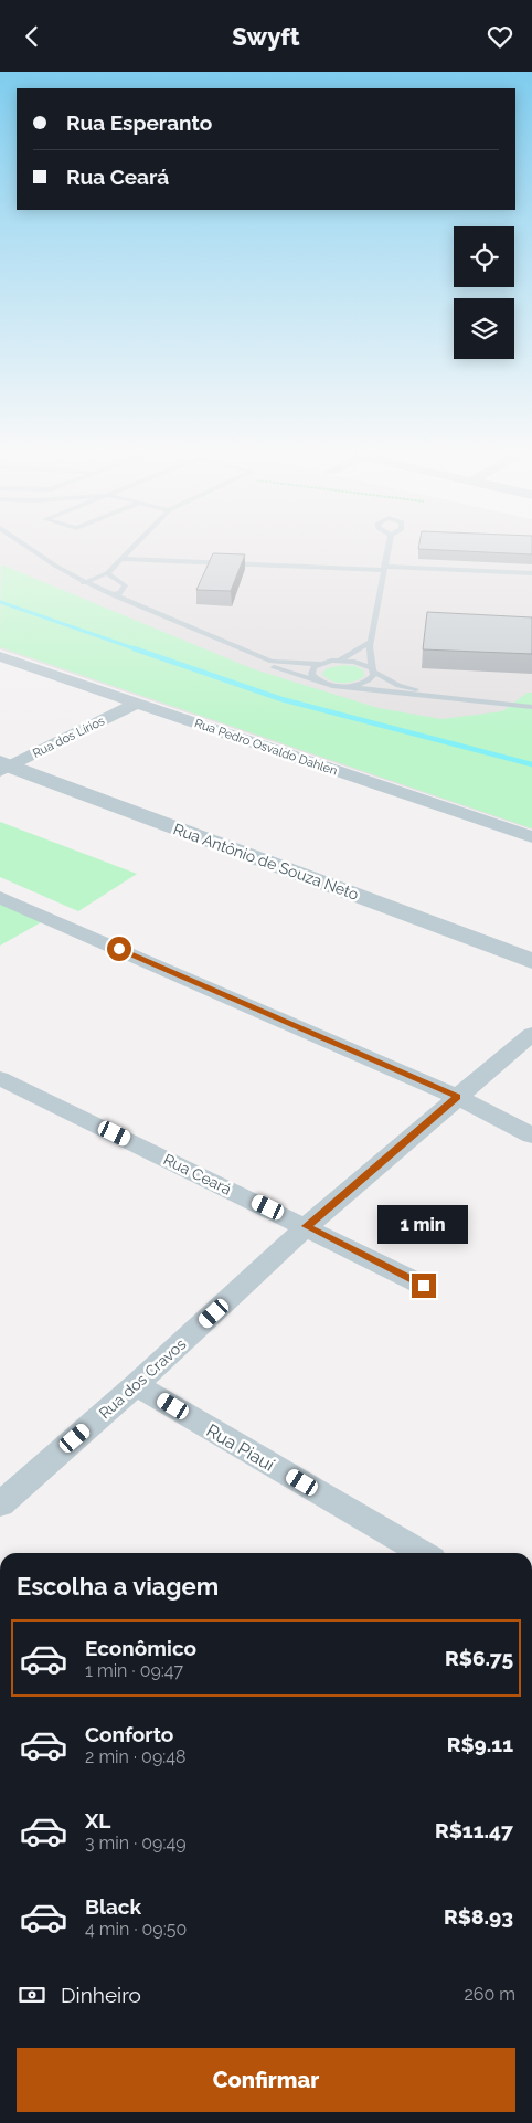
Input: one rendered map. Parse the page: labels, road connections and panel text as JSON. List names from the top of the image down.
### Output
{
  "streets": {
    "street": [
      "Rua dos Lírios",
      "Rua Pedro Osvaldo Dahlen",
      "Rua Antônio de Souza Neto",
      "Rua Ceará",
      "Rua dos Cravos",
      "Rua Piauí"
    ]
  },
  "crossings": [
    ["Rua dos Lírios", "Rua Pedro Osvaldo Dahlen"],
    ["Rua dos Lírios", "Rua Antônio de Souza Neto"],
    ["Rua Ceará", "Rua dos Cravos"],
    ["Rua dos Cravos", "Rua Piauí"]
  ],
  "page": {
    "header": "Swyft",
    "banner": ["Rua Esperanto", "Rua Ceará"],
    "bubble": "1 min",
    "heading": "Escolha a viagem",
    "list": [
      {
        "name": "Econômico",
        "note": "1 min · 09:47",
        "value": "R$6.75"
      },
      {
        "name": "Conforto",
        "note": "2 min · 09:48",
        "value": "R$9.11"
      },
      {
        "name": "XL",
        "note": "3 min · 09:49",
        "value": "R$11.47"
      },
      {
        "name": "Black",
        "note": "4 min · 09:50",
        "value": "R$8.93"
      }
    ],
    "pay": ["Dinheiro", "260 m"],
    "buttons": "Confirmar"
  }
}
